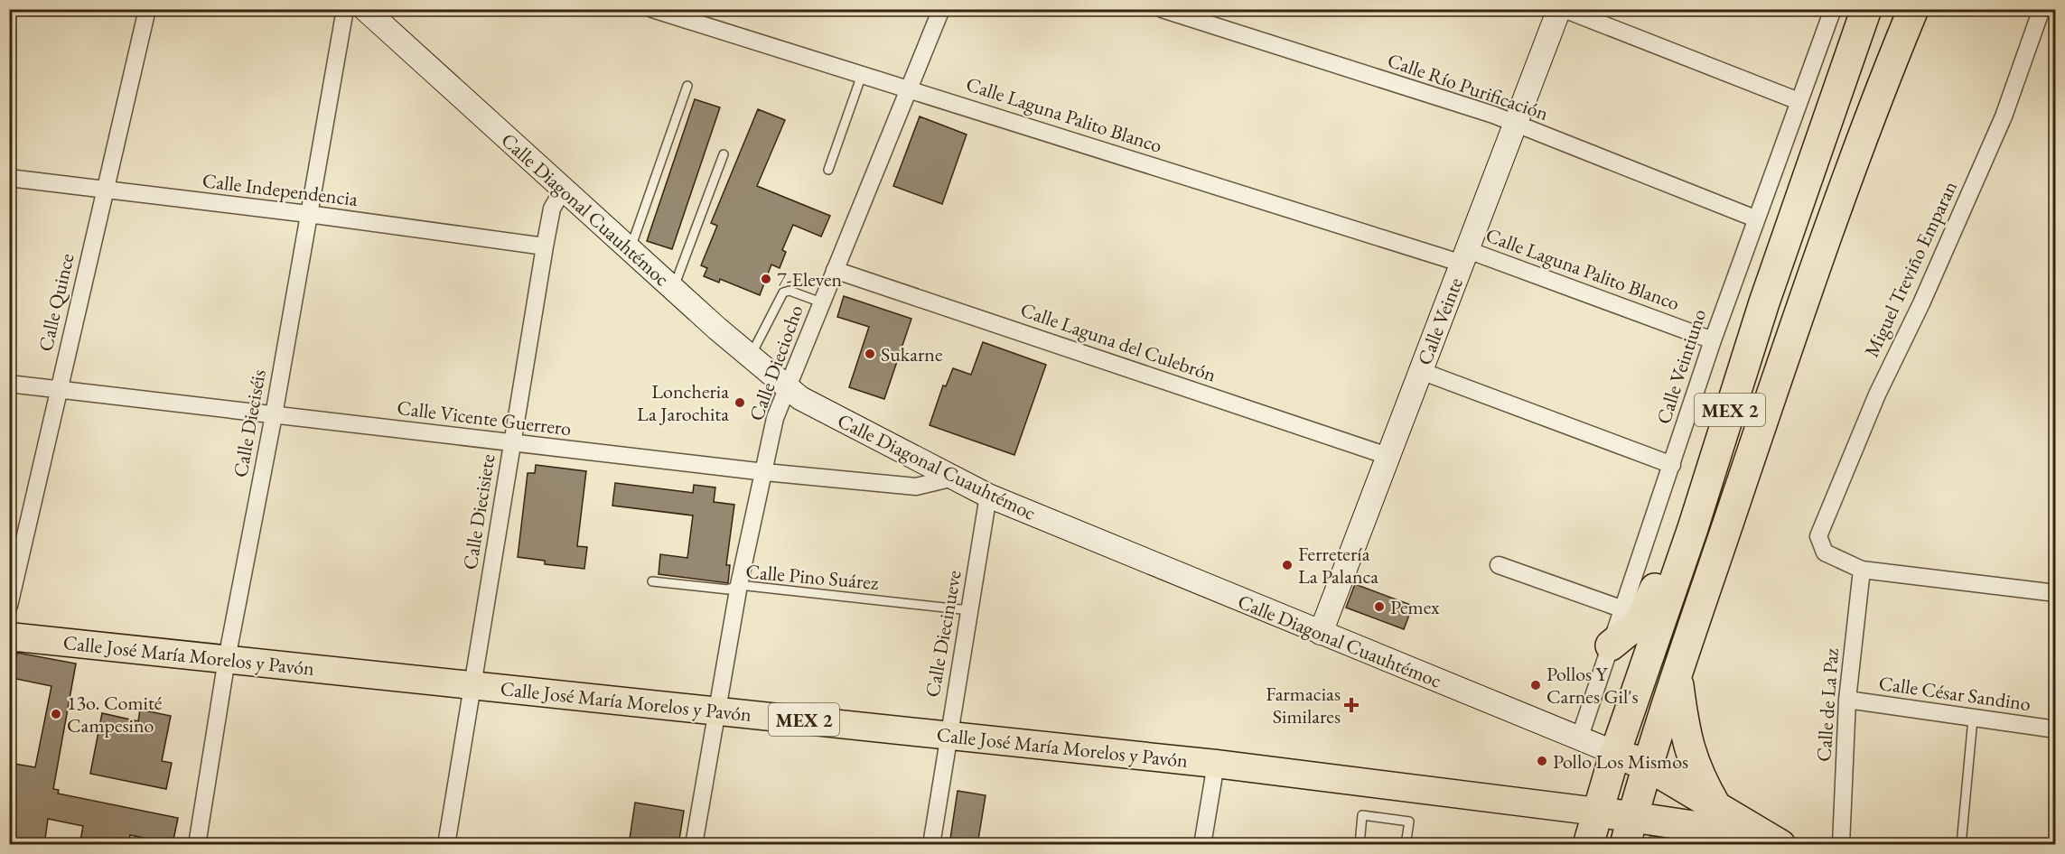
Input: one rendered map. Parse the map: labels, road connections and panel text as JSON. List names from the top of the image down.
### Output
{
  "streets": {
    "highway": ["MEX 2"],
    "main road": ["Calle Diagonal Cuauhtémoc", "Calle Veinte", "Calle José María Morelos y Pavón"],
    "street": [
      "Calle Río Purificación",
      "Calle Laguna Palito Blanco",
      "Calle Independencia",
      "Miguel Treviño Emparan",
      "Calle Quince",
      "Calle Laguna del Culebrón",
      "Calle Dieciocho",
      "Calle Veintiuno",
      "Calle Vicente Guerrero",
      "Calle Dieciséis",
      "Calle Diecisiete",
      "Calle Diecinueve",
      "Calle César Sandino",
      "Calle de La Paz"
    ],
    "lane": ["Calle Pino Suárez"]
  },
  "crossings": [
    ["Calle Río Purificación", "Calle Veinte"],
    ["Calle Río Purificación", "Calle Veintiuno"],
    ["Calle Laguna Palito Blanco", "Calle Veinte"],
    ["Calle Laguna Palito Blanco", "Calle Dieciocho"],
    ["Calle Laguna Palito Blanco", "Calle Veintiuno"],
    ["Calle Independencia", "Calle Quince"],
    ["Calle Independencia", "Calle Dieciséis"],
    ["Calle Independencia", "Calle Diecisiete"],
    ["Calle Diagonal Cuauhtémoc", "Calle Veinte"],
    ["Calle Diagonal Cuauhtémoc", "Calle Dieciocho"],
    ["Calle Diagonal Cuauhtémoc", "Calle Veintiuno"],
    ["Calle Diagonal Cuauhtémoc", "MEX 2"],
    ["Calle Diagonal Cuauhtémoc", "Calle Vicente Guerrero"],
    ["Calle Diagonal Cuauhtémoc", "Calle Diecisiete"],
    ["Calle Diagonal Cuauhtémoc", "Calle Diecinueve"],
    ["Miguel Treviño Emparan", "Calle de La Paz"],
    ["Calle Quince", "Calle Vicente Guerrero"],
    ["Calle Veinte", "Calle Laguna del Culebrón"],
    ["Calle Laguna del Culebrón", "Calle Dieciocho"],
    ["Calle Dieciocho", "Calle Vicente Guerrero"],
    ["Calle Dieciocho", "Calle Pino Suárez"],
    ["Calle Dieciocho", "Calle José María Morelos y Pavón"],
    ["MEX 2", "Calle José María Morelos y Pavón"],
    ["Calle Vicente Guerrero", "Calle Dieciséis"],
    ["Calle Vicente Guerrero", "Calle Diecisiete"],
    ["Calle Dieciséis", "Calle José María Morelos y Pavón"],
    ["Calle Diecisiete", "Calle José María Morelos y Pavón"],
    ["Calle Pino Suárez", "Calle Diecinueve"],
    ["Calle Diecinueve", "Calle José María Morelos y Pavón"],
    ["Calle César Sandino", "Calle de La Paz"]
  ],
  "places": {
    "other": [
      "7-Eleven",
      "Sukarne",
      "Loncheria La Jarochita",
      "Ferretería La Palanca",
      "Pemex",
      "Pollos Y Carnes Gil's",
      "13o. Comité Campesino",
      "Pollo Los Mismos"
    ],
    "health": ["Farmacias Similares"]
  }
}
